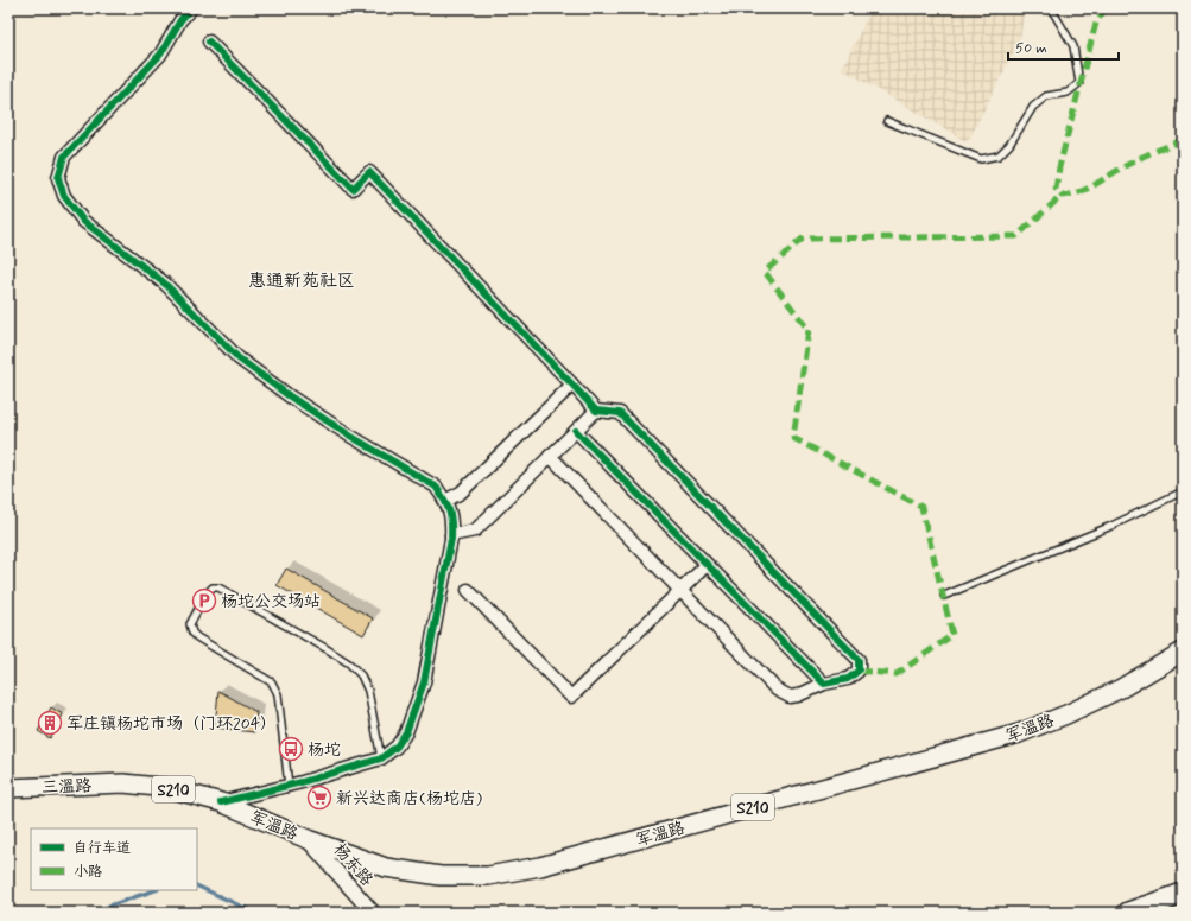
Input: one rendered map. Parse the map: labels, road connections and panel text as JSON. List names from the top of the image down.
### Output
{
  "streets": {
    "main road": ["军温路", "三温路", "S210"],
    "street": ["杨东路"]
  },
  "crossings": [
    ["军温路", "三温路"],
    ["军温路", "杨东路"]
  ],
  "districts": ["惠通新苑社区"],
  "places": {
    "parking": ["杨坨公交场站"],
    "building": ["军庄镇杨坨市场（门环204）"],
    "bus stop": ["杨坨"],
    "supermarket": ["新兴达商店(杨坨店)"]
  },
  "legend": ["自行车道", "小路"],
  "scale_bar": "50 m"
}
